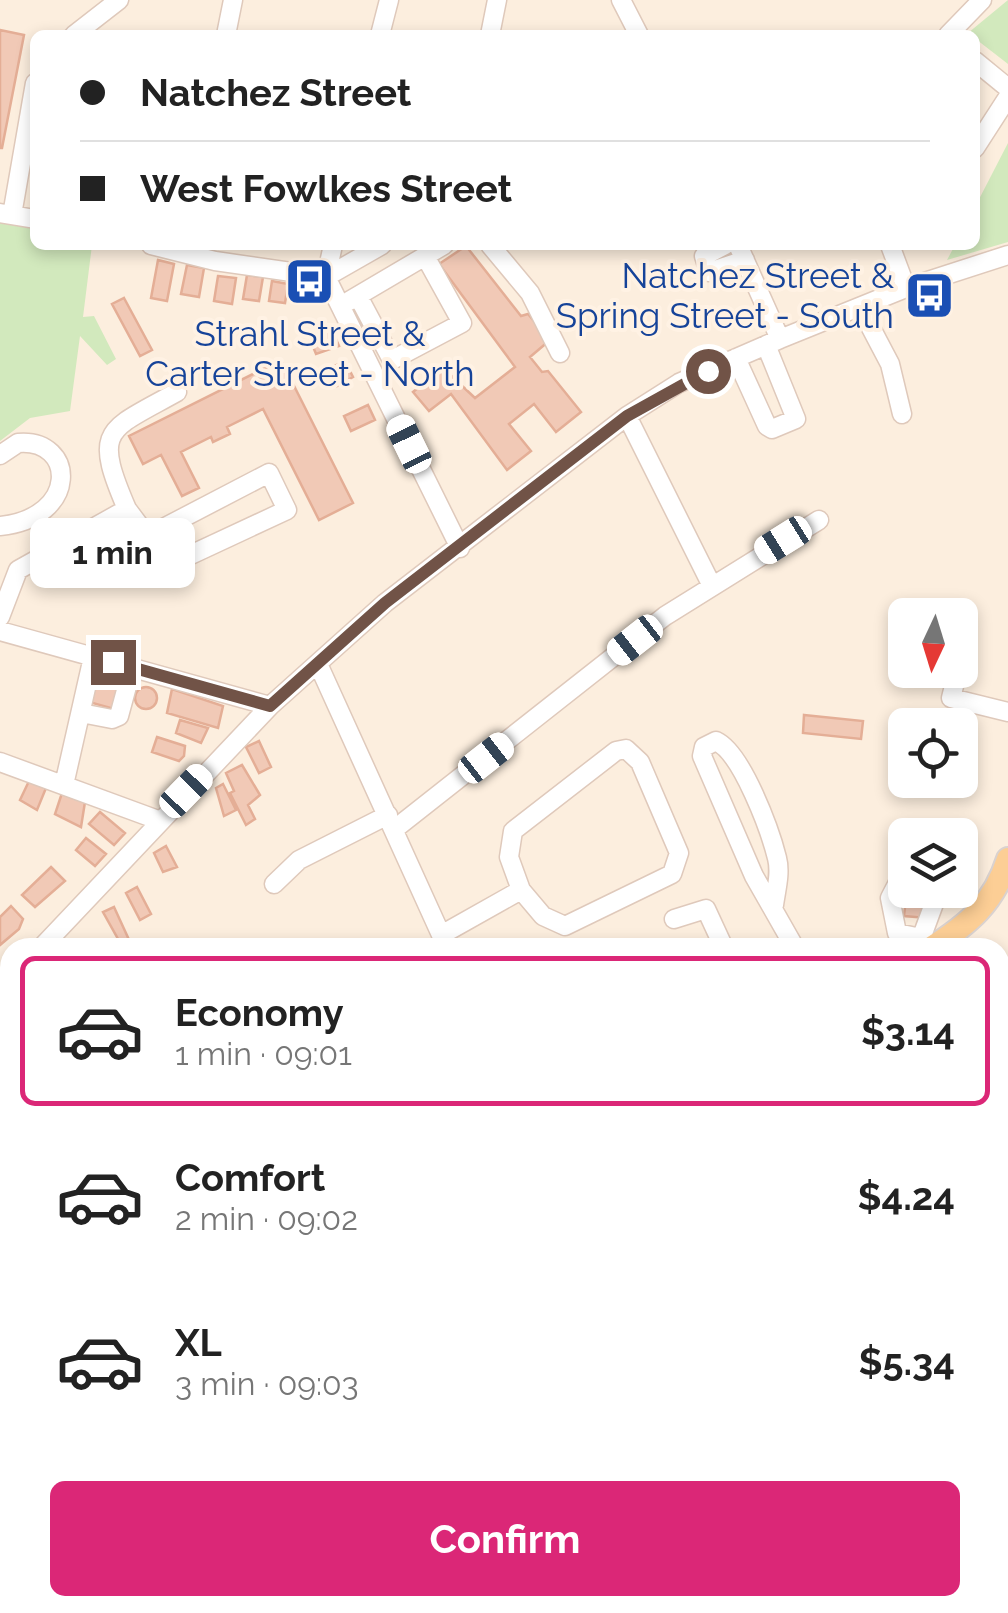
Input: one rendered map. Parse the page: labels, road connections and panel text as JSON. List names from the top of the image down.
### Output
{
  "places": {
    "bus stop": ["Strahl Street & Carter Street - North", "Natchez Street & Spring Street - South"]
  },
  "north": "bottom",
  "page": {
    "banner": ["Natchez Street", "West Fowlkes Street"],
    "bubble": "1 min",
    "list": [
      {
        "name": "Economy",
        "note": "1 min · 09:01",
        "value": "$3.14"
      },
      {
        "name": "Comfort",
        "note": "2 min · 09:02",
        "value": "$4.24"
      },
      {
        "name": "XL",
        "note": "3 min · 09:03",
        "value": "$5.34"
      }
    ],
    "buttons": "Confirm"
  }
}
